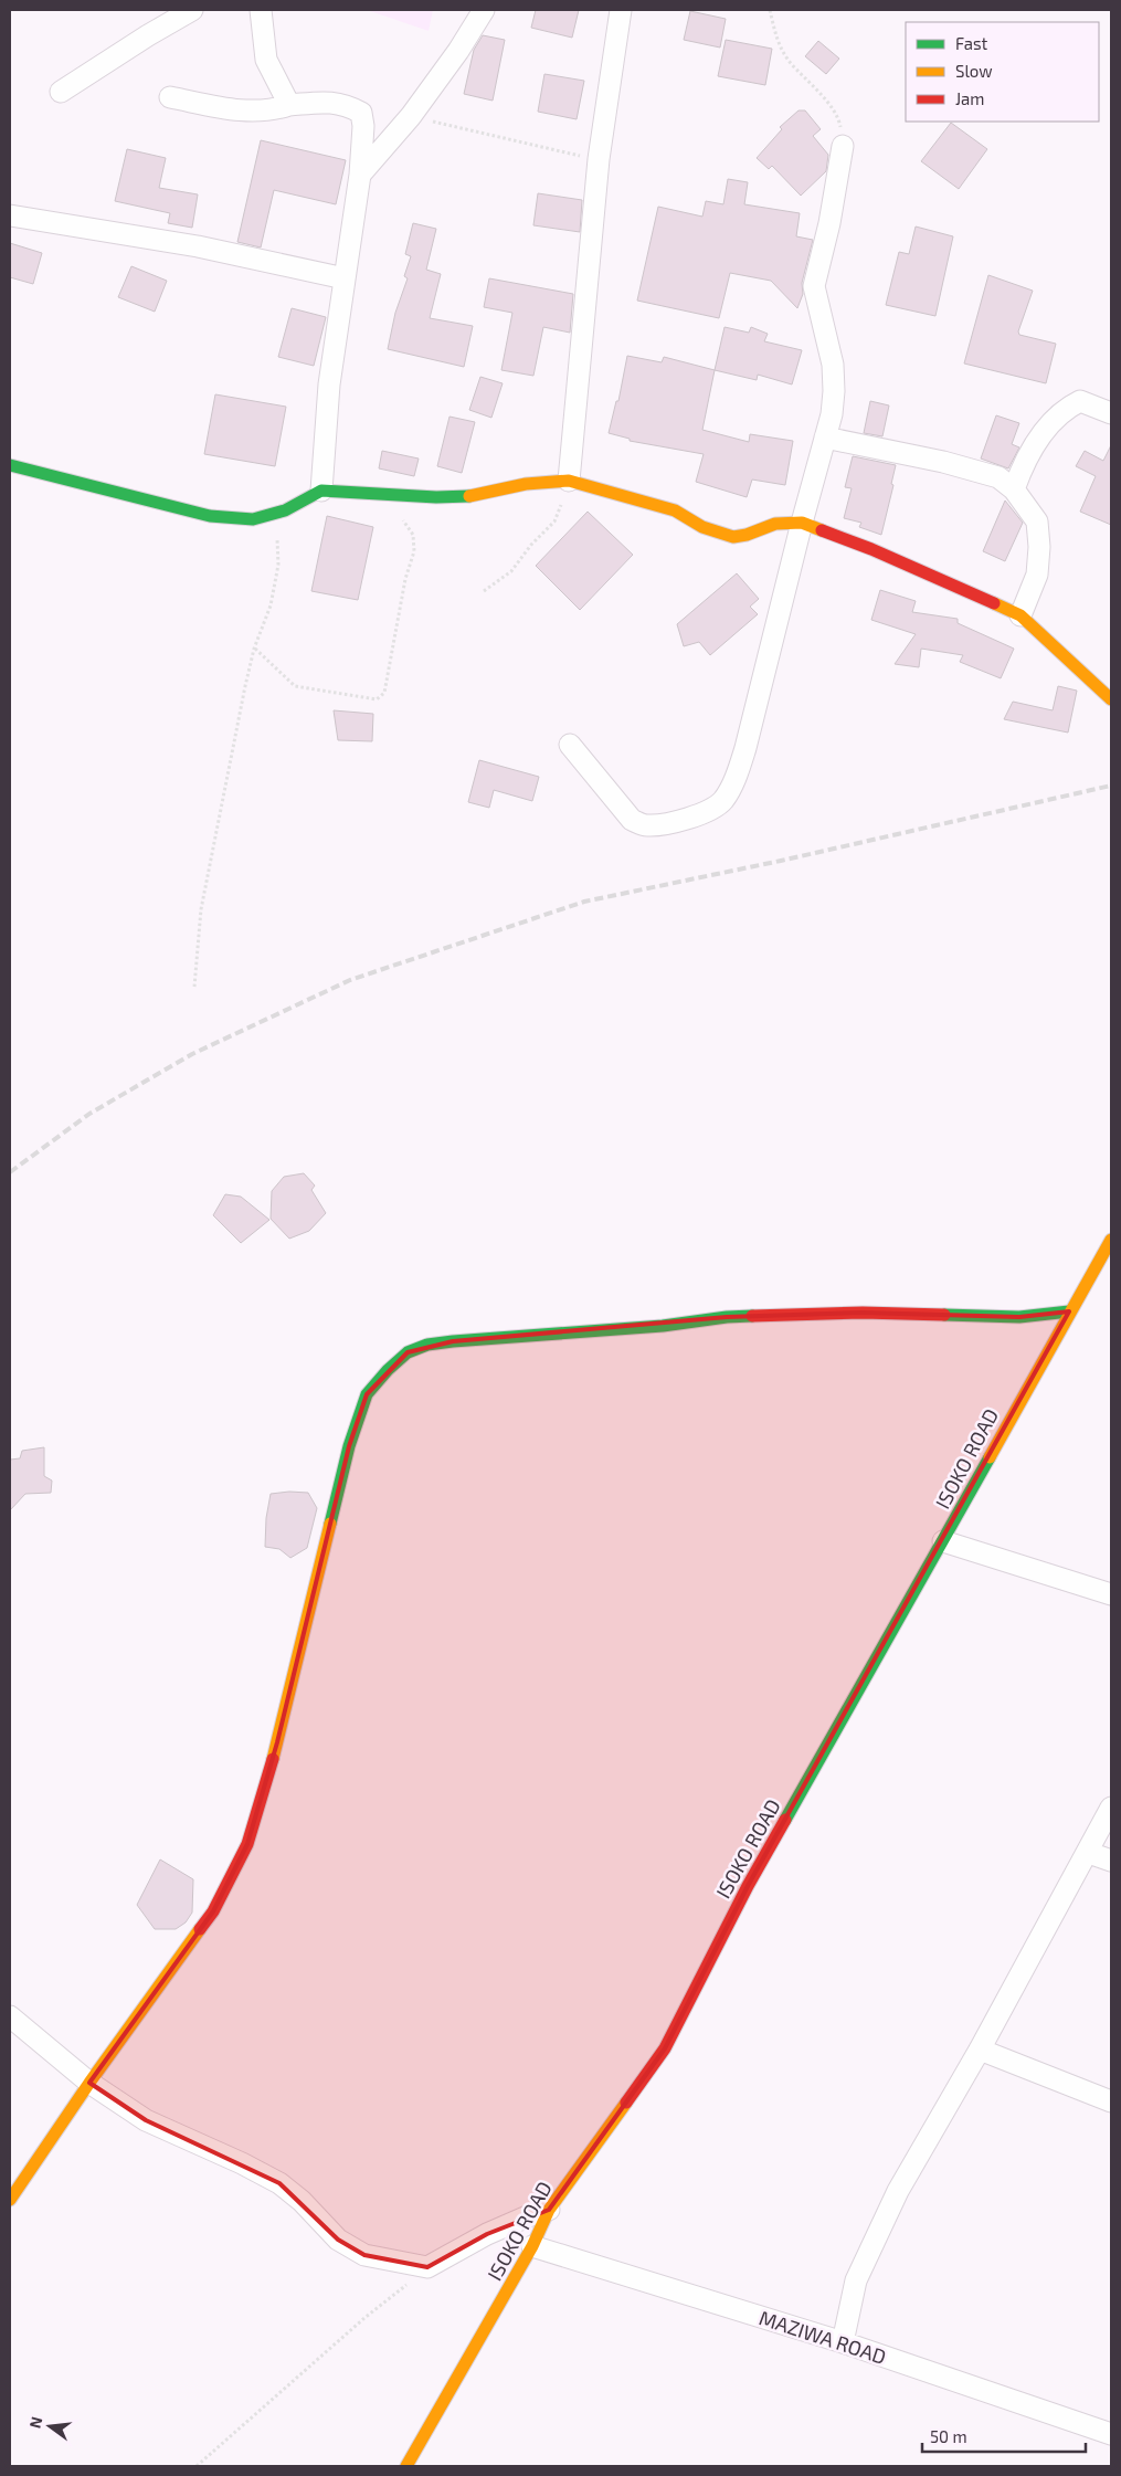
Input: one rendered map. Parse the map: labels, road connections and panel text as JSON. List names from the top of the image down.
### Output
{
  "streets": {
    "street": ["ISOKO ROAD", "MAZIWA ROAD"]
  },
  "crossings": [
    ["ISOKO ROAD", "MAZIWA ROAD"]
  ],
  "legend": ["Fast", "Slow", "Jam"],
  "scale_bar": "50 m",
  "north": "left"
}
